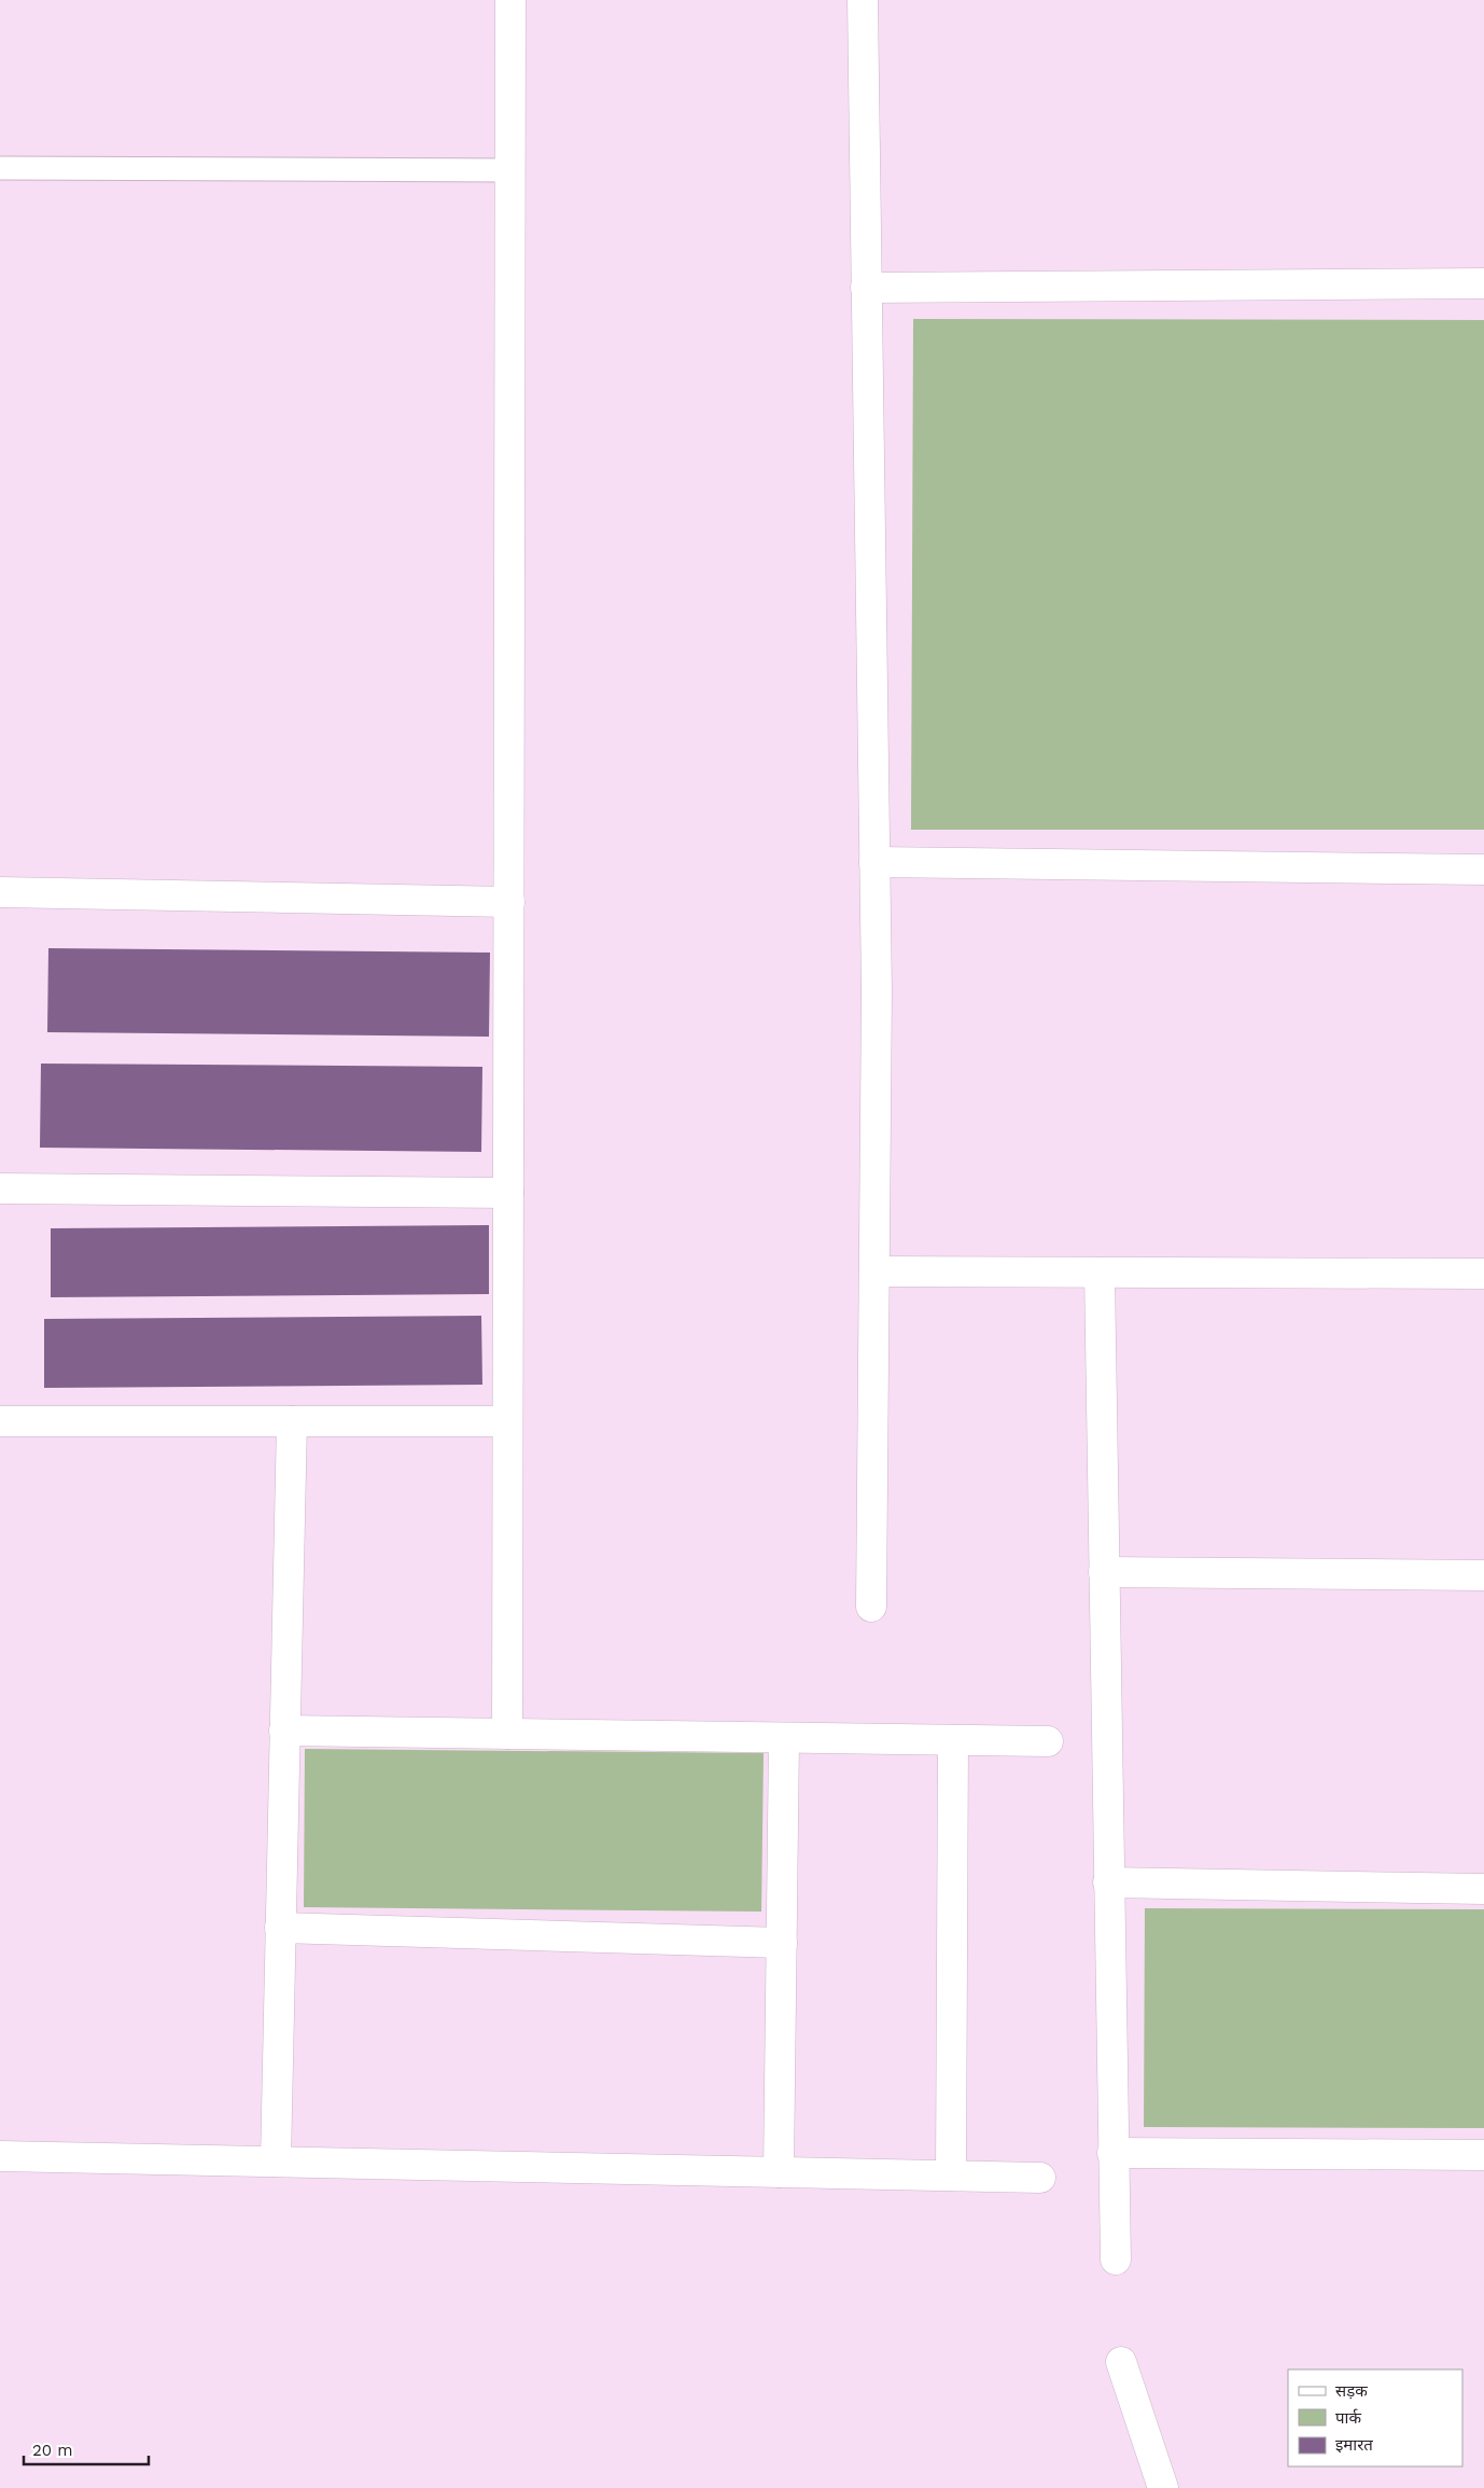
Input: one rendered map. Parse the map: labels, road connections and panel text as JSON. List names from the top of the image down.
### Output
{
  "legend": ["सड़क", "पार्क", "इमारत"],
  "scale_bar": "20 m"
}
